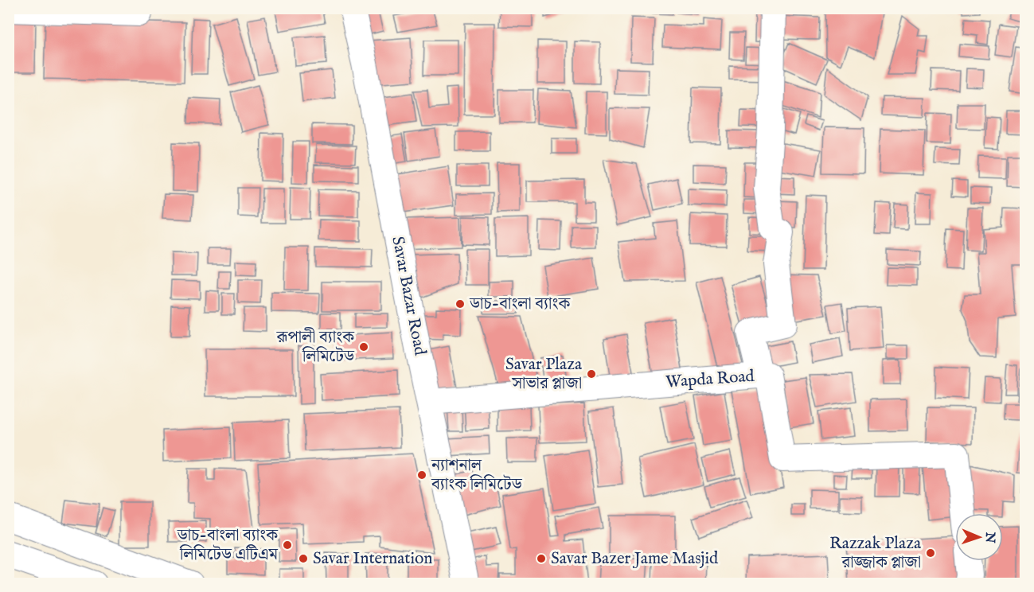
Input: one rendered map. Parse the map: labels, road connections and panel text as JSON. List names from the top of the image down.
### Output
{
  "streets": {
    "street": ["Savar Bazar Road", "Wapda Road"]
  },
  "crossings": [
    ["Savar Bazar Road", "Wapda Road"]
  ],
  "places": [
    "ডাচ-বাংলা ব্যাংক",
    "রূপালী ব্যাংক লিমিটেড",
    "Savar Plaza সাভার প্লাজা",
    "ন্যাশনাল ব্যাংক লিমিটেড",
    "ডাচ-বাংলা ব্যাংক লিমিটেড এটিএম",
    "Razzak Plaza রাজ্জাক প্লাজা",
    "Savar Internation",
    "Savar Bazer Jame Masjid"
  ],
  "north": "right"
}
